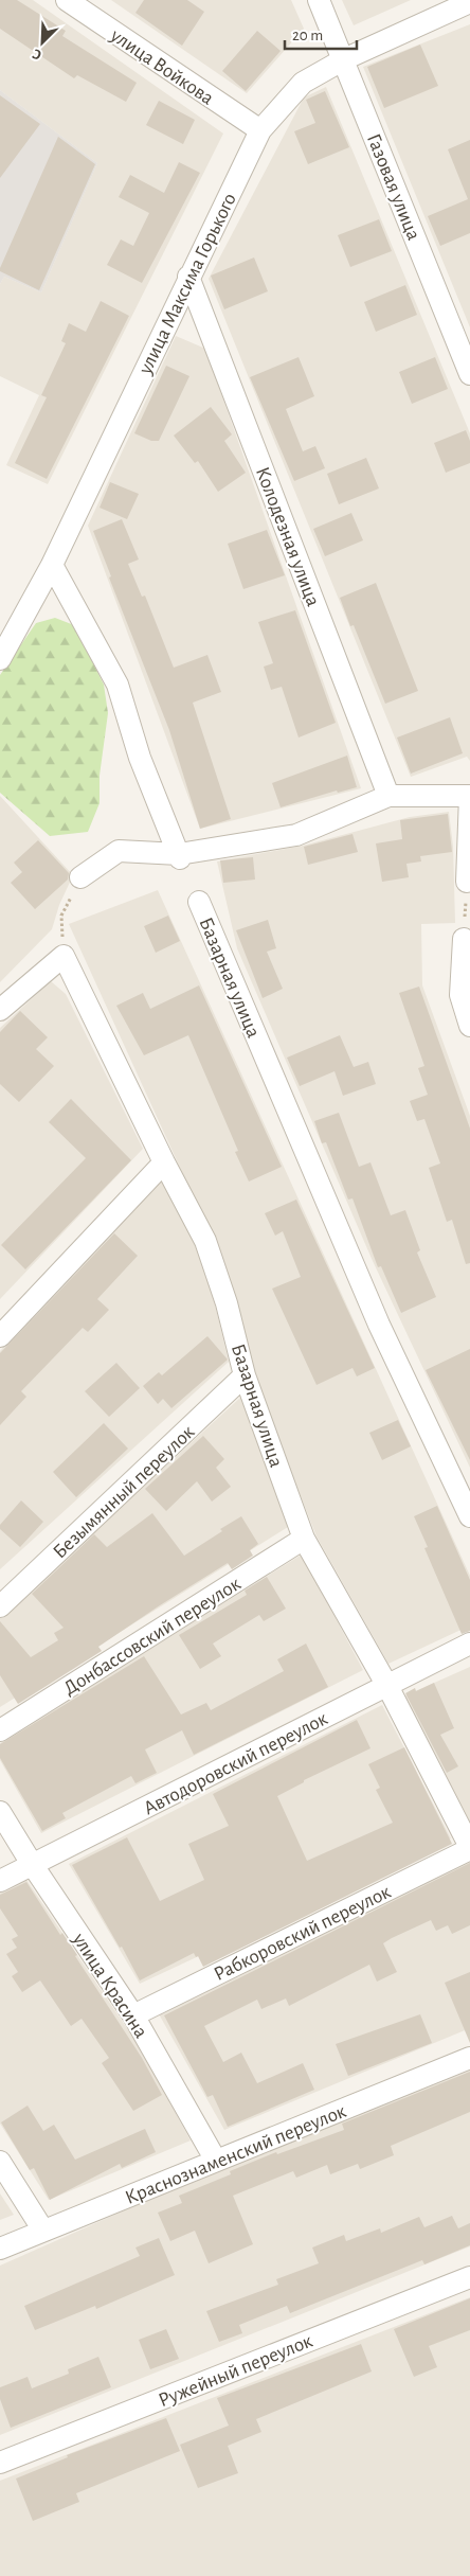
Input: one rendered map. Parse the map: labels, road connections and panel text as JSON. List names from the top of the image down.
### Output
{
  "streets": {
    "street": [
      "улица Войкова",
      "Газовая улица",
      "улица Максима Горького",
      "Колодезная улица",
      "Базарная улица",
      "Безымянный переулок",
      "Донбассовский переулок",
      "Автодоровский переулок",
      "Рабкоровский переулок",
      "улица Красина",
      "Краснознаменский переулок",
      "Ружейный переулок"
    ]
  },
  "crossings": [
    ["улица Войкова", "улица Максима Горького"],
    ["Газовая улица", "улица Максима Горького"],
    ["улица Максима Горького", "Колодезная улица"],
    ["Базарная улица", "Безымянный переулок"],
    ["Базарная улица", "Донбассовский переулок"],
    ["Базарная улица", "Автодоровский переулок"],
    ["Базарная улица", "Рабкоровский переулок"],
    ["Автодоровский переулок", "улица Красина"],
    ["Рабкоровский переулок", "улица Красина"],
    ["улица Красина", "Краснознаменский переулок"]
  ],
  "scale_bar": "20 m",
  "north": "bottom left"
}
